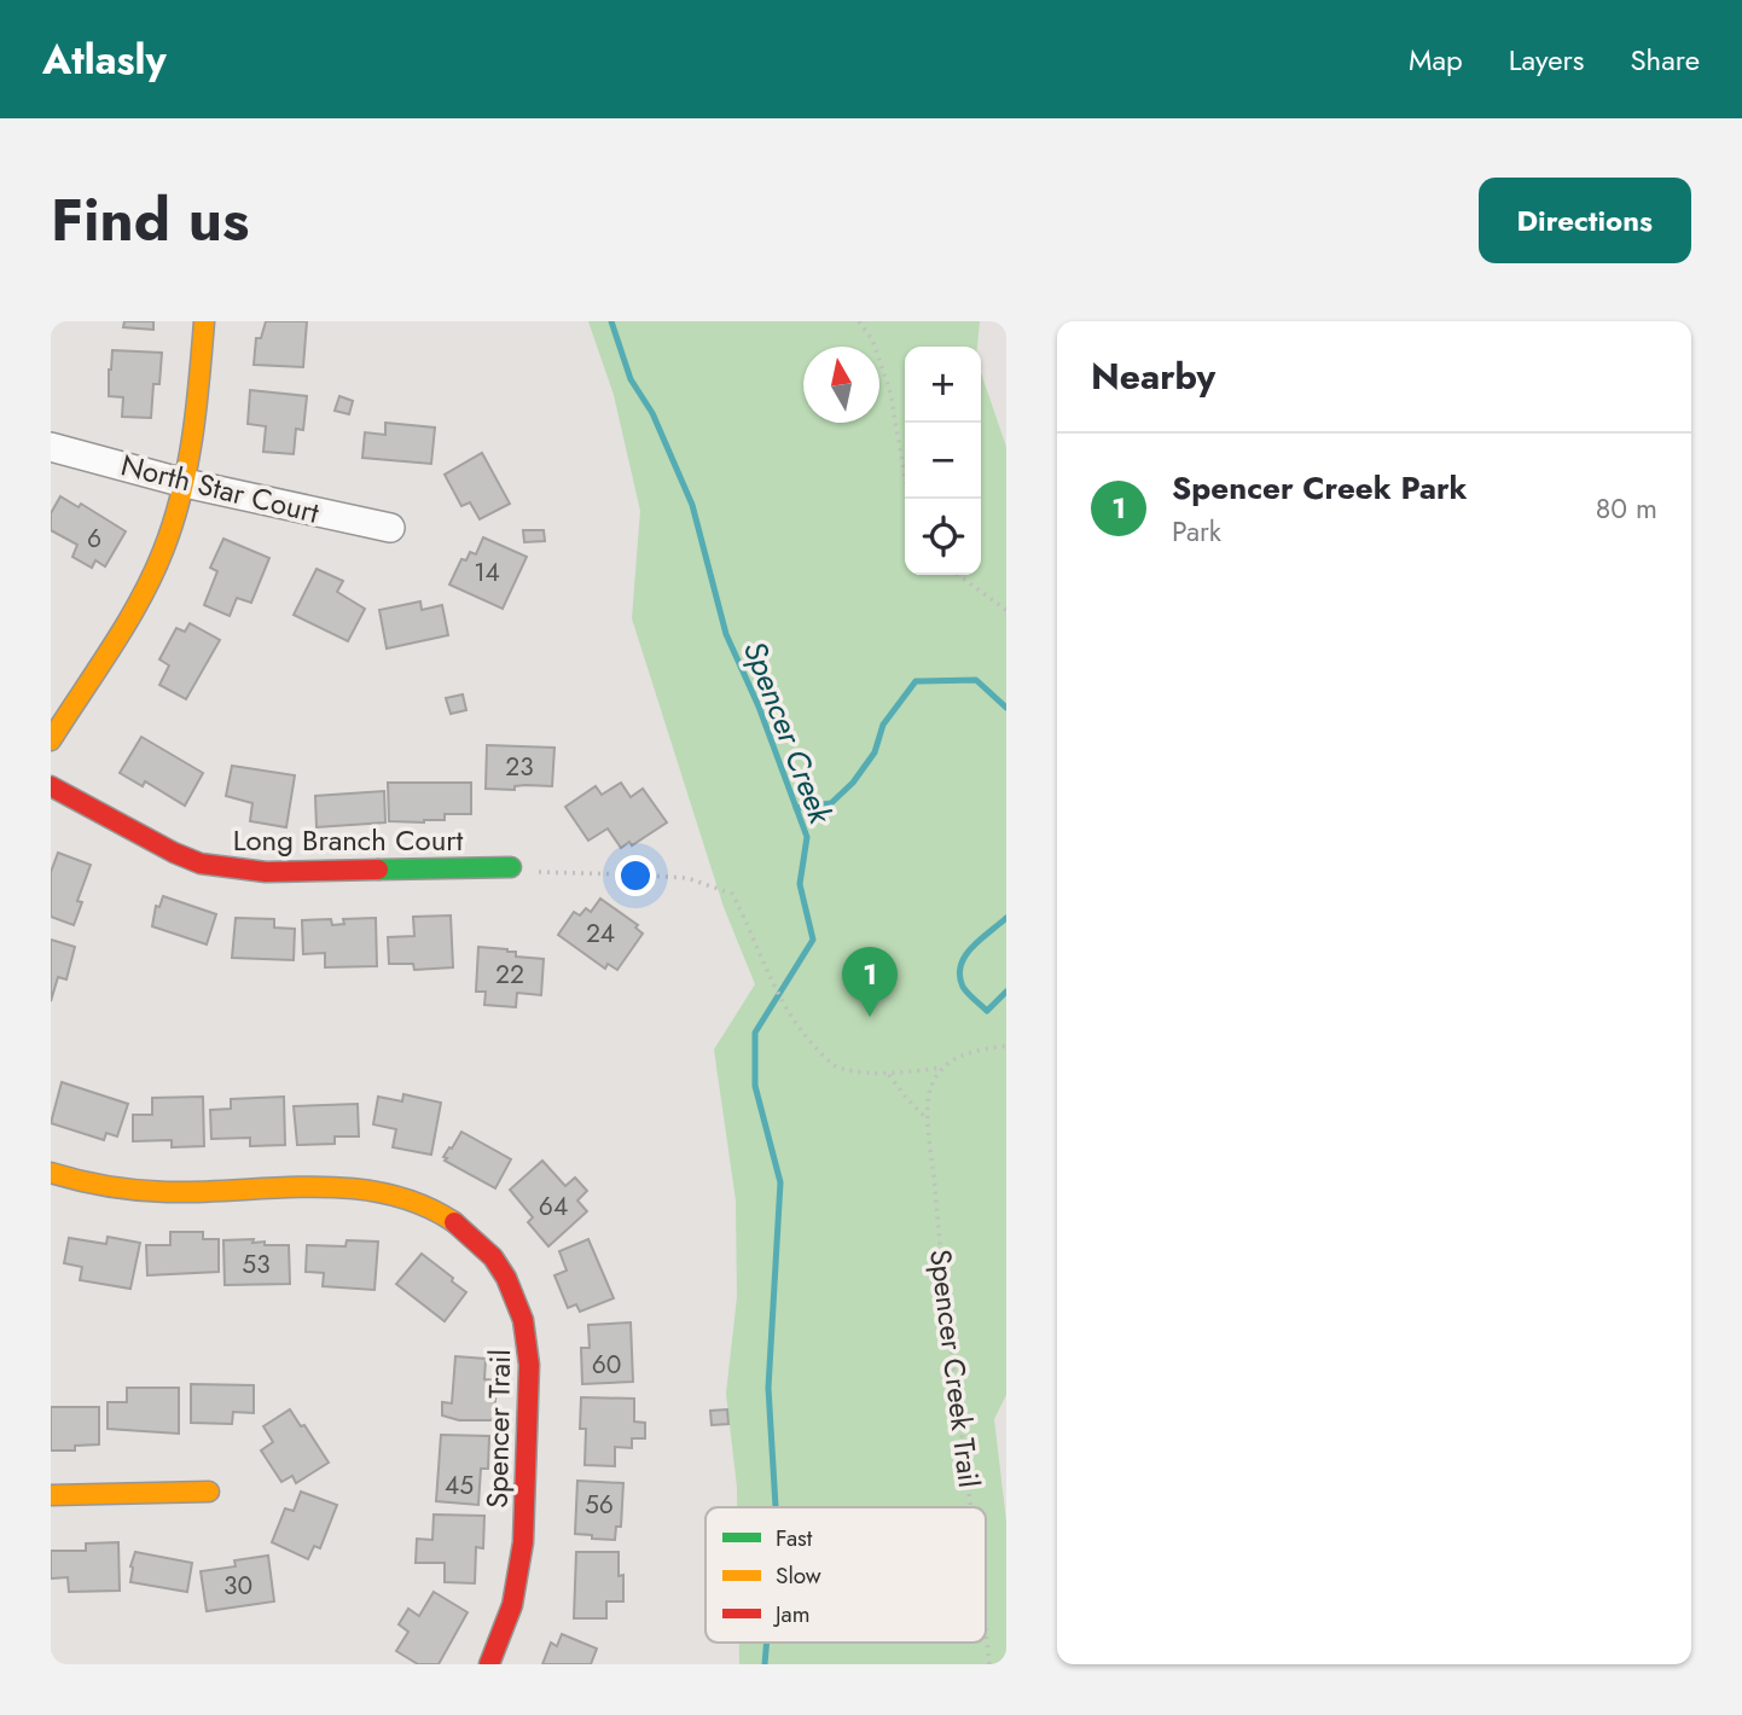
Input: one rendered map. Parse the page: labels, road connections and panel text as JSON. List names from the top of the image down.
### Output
{
  "streets": {
    "street": ["North Star Court", "Long Branch Court", "Spencer Trail"],
    "path": ["Spencer Creek Trail"]
  },
  "water": ["Spencer Creek"],
  "house_numbers": [
    "6",
    "14",
    "23",
    "24",
    "22",
    "64",
    "53",
    "60",
    "45",
    "56",
    "30"
  ],
  "legend": ["Fast", "Slow", "Jam"],
  "north": "top",
  "page": {
    "header": "Atlasly",
    "nav": ["Map", "Layers", "Share"],
    "title": "Find us",
    "buttons": "Directions",
    "heading": "Nearby",
    "map_buttons": ["+", "−"],
    "list": [
      {
        "mark": "1",
        "name": "Spencer Creek Park",
        "note": "Park",
        "value": "80 m"
      }
    ],
    "pins": "1"
  }
}
